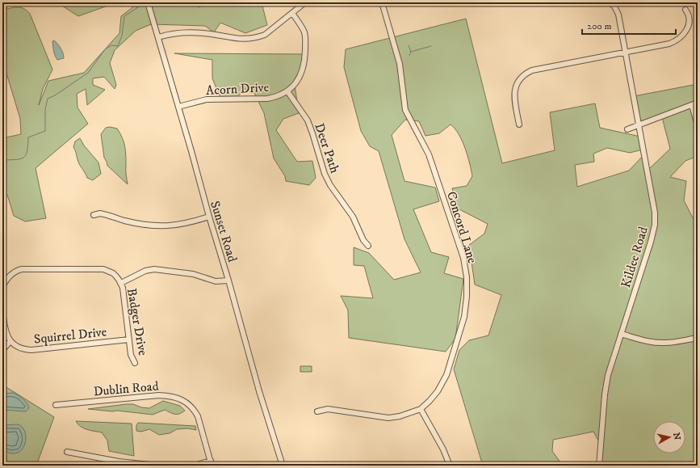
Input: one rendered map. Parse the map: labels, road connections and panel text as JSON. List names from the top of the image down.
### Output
{
  "streets": {
    "street": [
      "Acorn Drive",
      "Deer Path",
      "Concord Lane",
      "Sunset Road",
      "Kildee Road",
      "Badger Drive",
      "Squirrel Drive",
      "Dublin Road"
    ]
  },
  "crossings": [
    ["Acorn Drive", "Deer Path"],
    ["Acorn Drive", "Sunset Road"],
    ["Badger Drive", "Squirrel Drive"]
  ],
  "scale_bar": "200 m",
  "north": "right"
}
